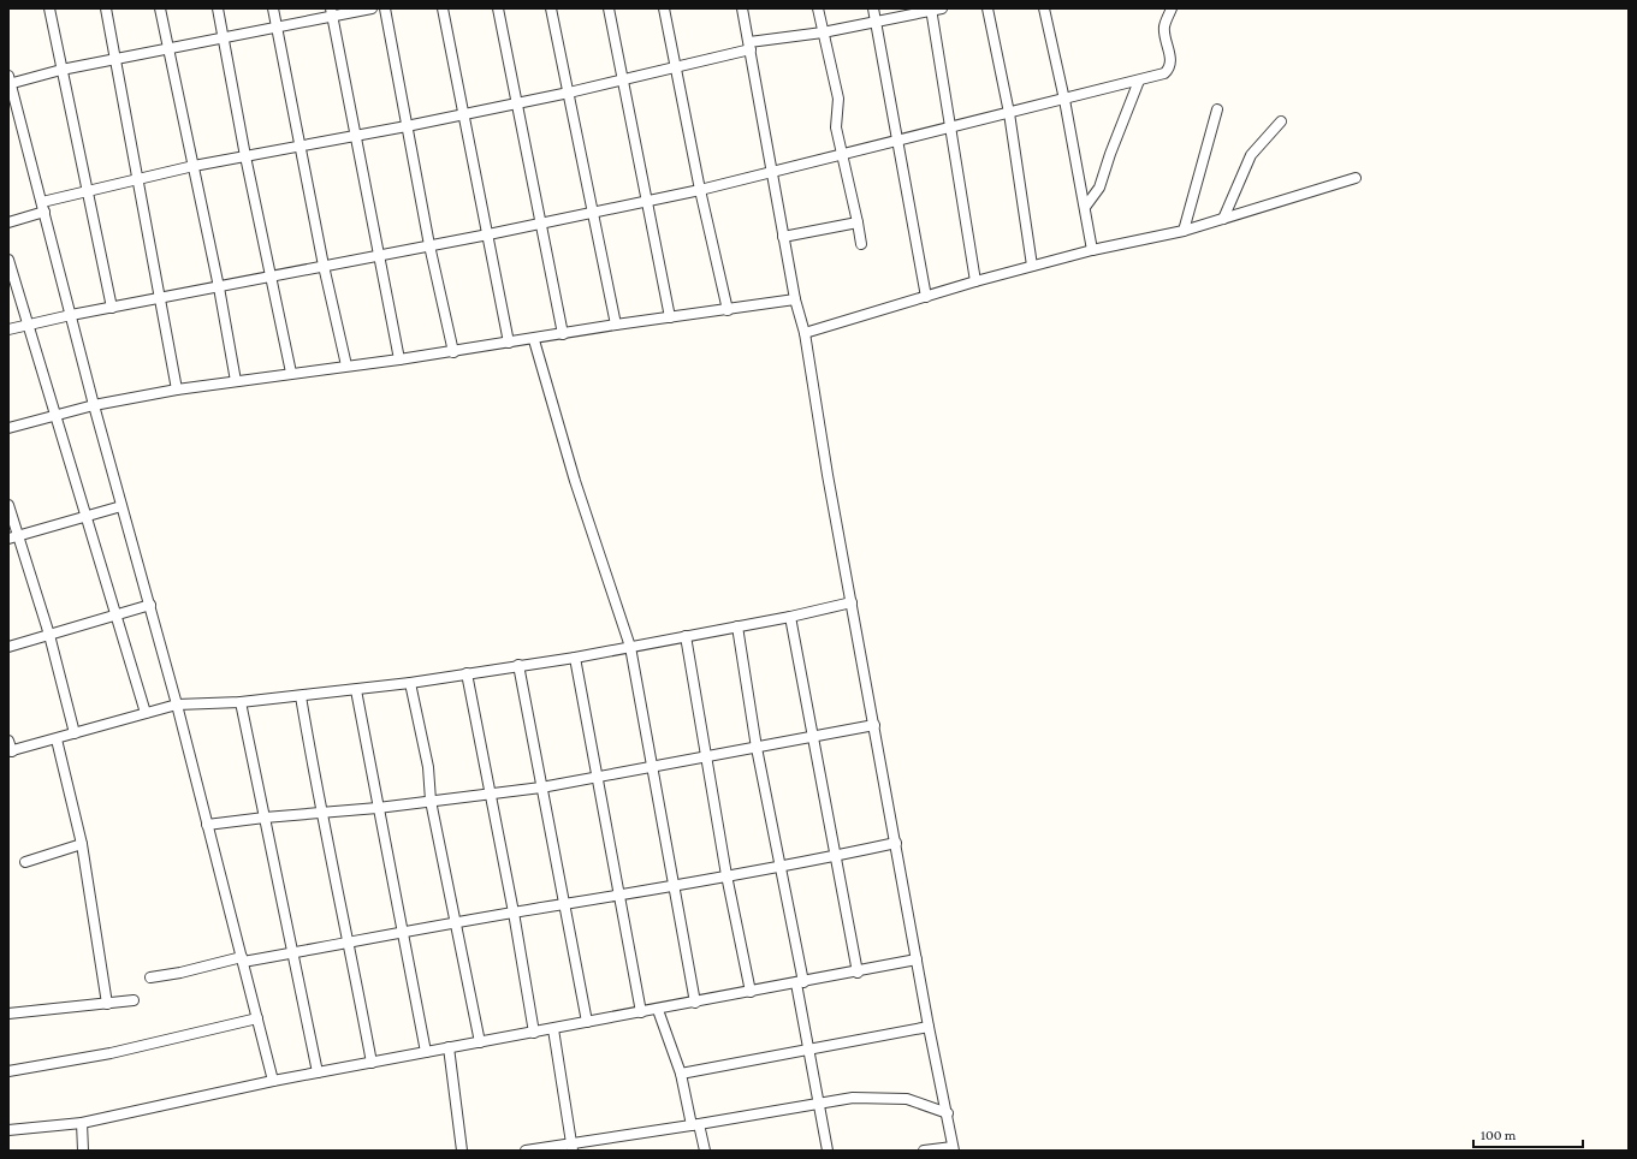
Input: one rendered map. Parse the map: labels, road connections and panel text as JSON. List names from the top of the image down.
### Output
{
  "scale_bar": "100 m"
}
